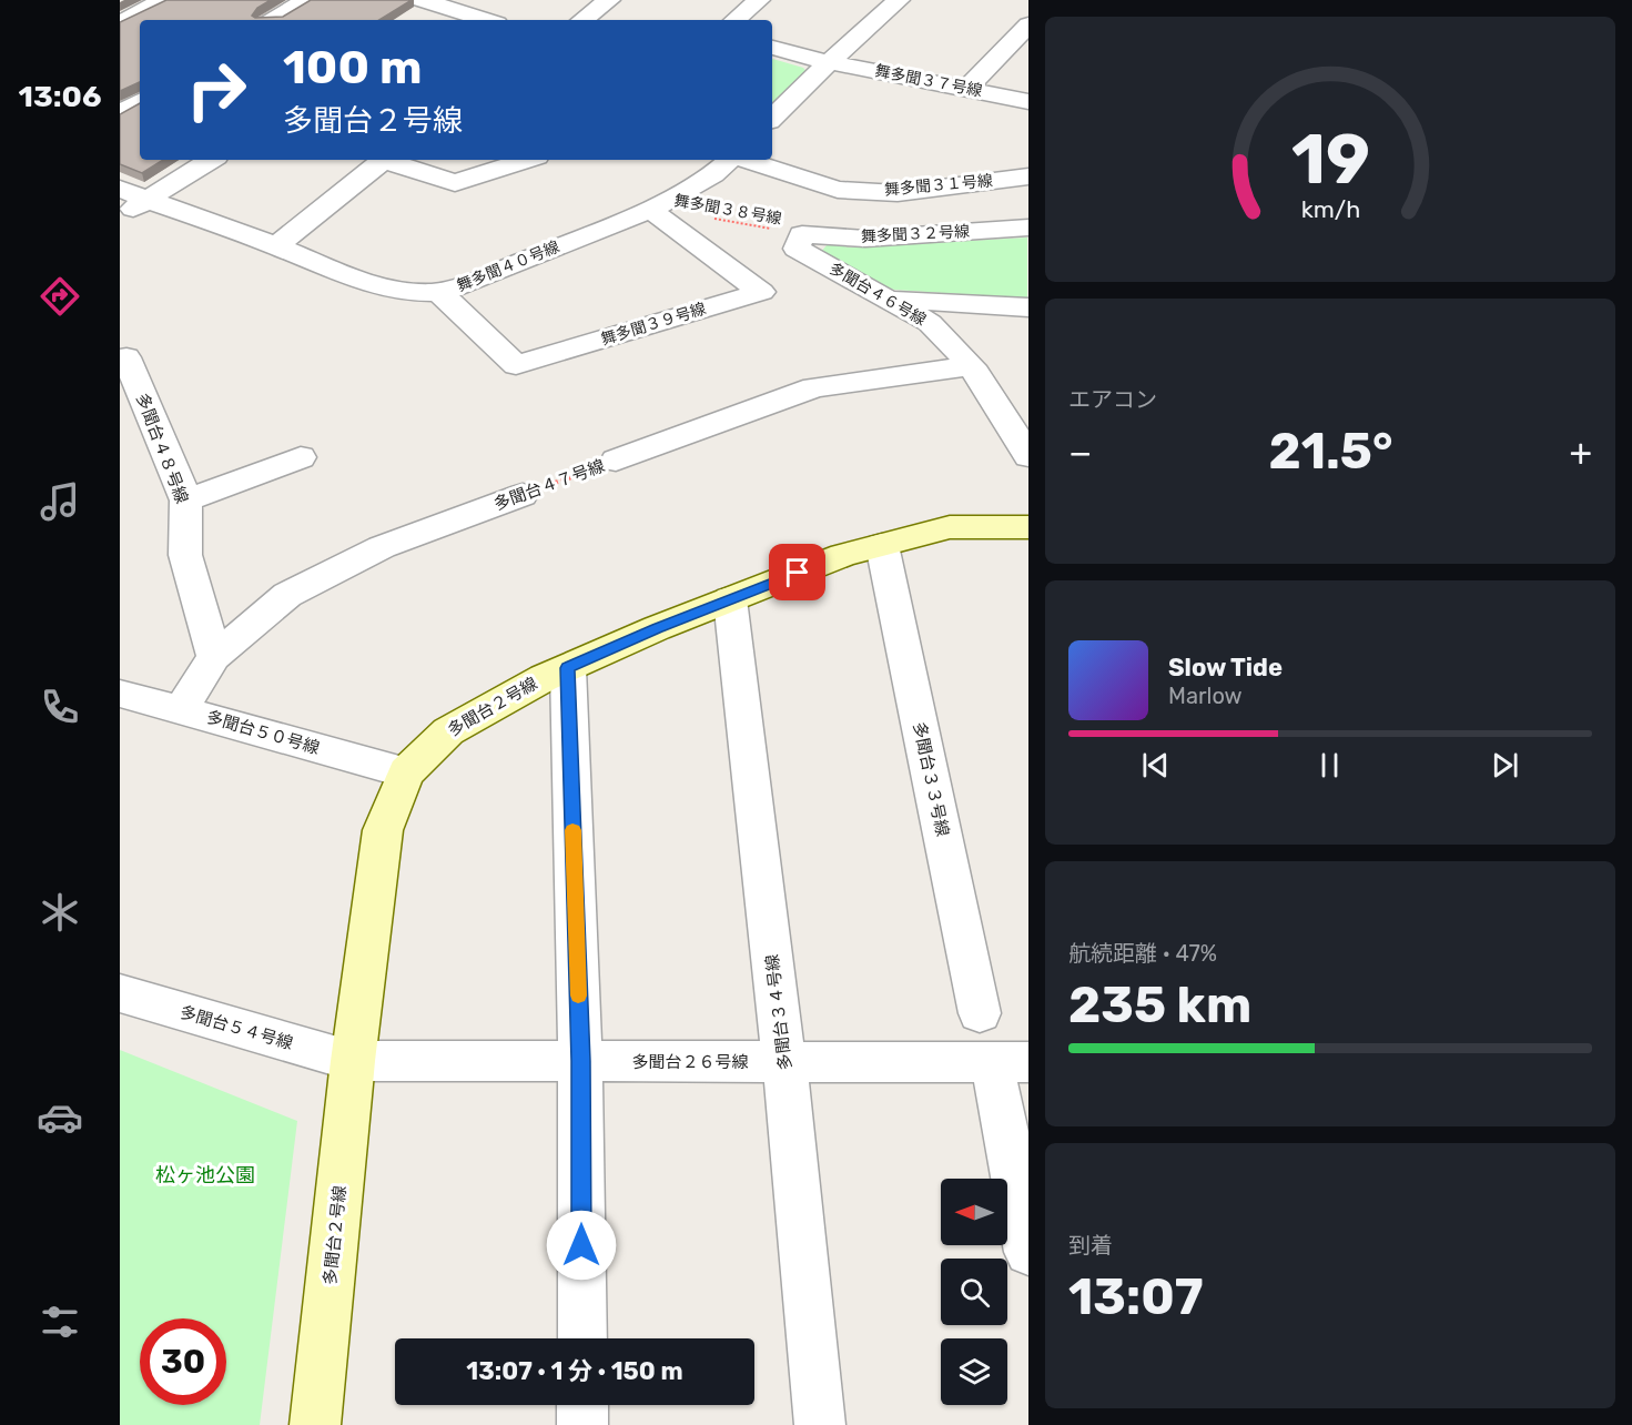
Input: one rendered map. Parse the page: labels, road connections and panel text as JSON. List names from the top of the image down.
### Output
{
  "streets": {
    "street": [
      "舞多聞３７号線",
      "舞多聞３１号線",
      "舞多聞３２号線",
      "舞多聞４０号線",
      "多聞台４６号線",
      "舞多聞３９号線",
      "多聞台４８号線",
      "多聞台４７号線",
      "多聞台２号線",
      "多聞台５０号線",
      "多聞台３３号線",
      "多聞台３４号線",
      "多聞台５４号線",
      "多聞台２６号線"
    ],
    "path": ["舞多聞３８号線"]
  },
  "crossings": [
    ["舞多聞３８号線", "舞多聞３２号線"],
    ["舞多聞３８号線", "多聞台４６号線"],
    ["舞多聞３２号線", "多聞台４６号線"],
    ["舞多聞４０号線", "舞多聞３９号線"],
    ["多聞台４６号線", "多聞台４７号線"],
    ["多聞台４８号線", "多聞台４７号線"],
    ["多聞台４７号線", "多聞台５０号線"],
    ["多聞台２号線", "多聞台５０号線"],
    ["多聞台２号線", "多聞台３３号線"],
    ["多聞台２号線", "多聞台３４号線"],
    ["多聞台２号線", "多聞台５４号線"],
    ["多聞台２号線", "多聞台２６号線"],
    ["多聞台３４号線", "多聞台２６号線"],
    ["多聞台５４号線", "多聞台２６号線"]
  ],
  "parks": ["松ヶ池公園"],
  "north": "left",
  "page": {
    "tabs": "13:06",
    "turn": ["100 m", "多聞台２号線"],
    "tile": [
      "エアコン",
      ["航続距離 · 47%", "235 km"],
      ["到着", "13:07"]
    ],
    "heat": ["−", "21.5°", "+"],
    "song": ["Slow Tide", "Marlow"],
    "limit": "30",
    "trip": "13:07 · 1 分 · 150 m",
    "gauge": ["19", "km/h"]
  }
}
